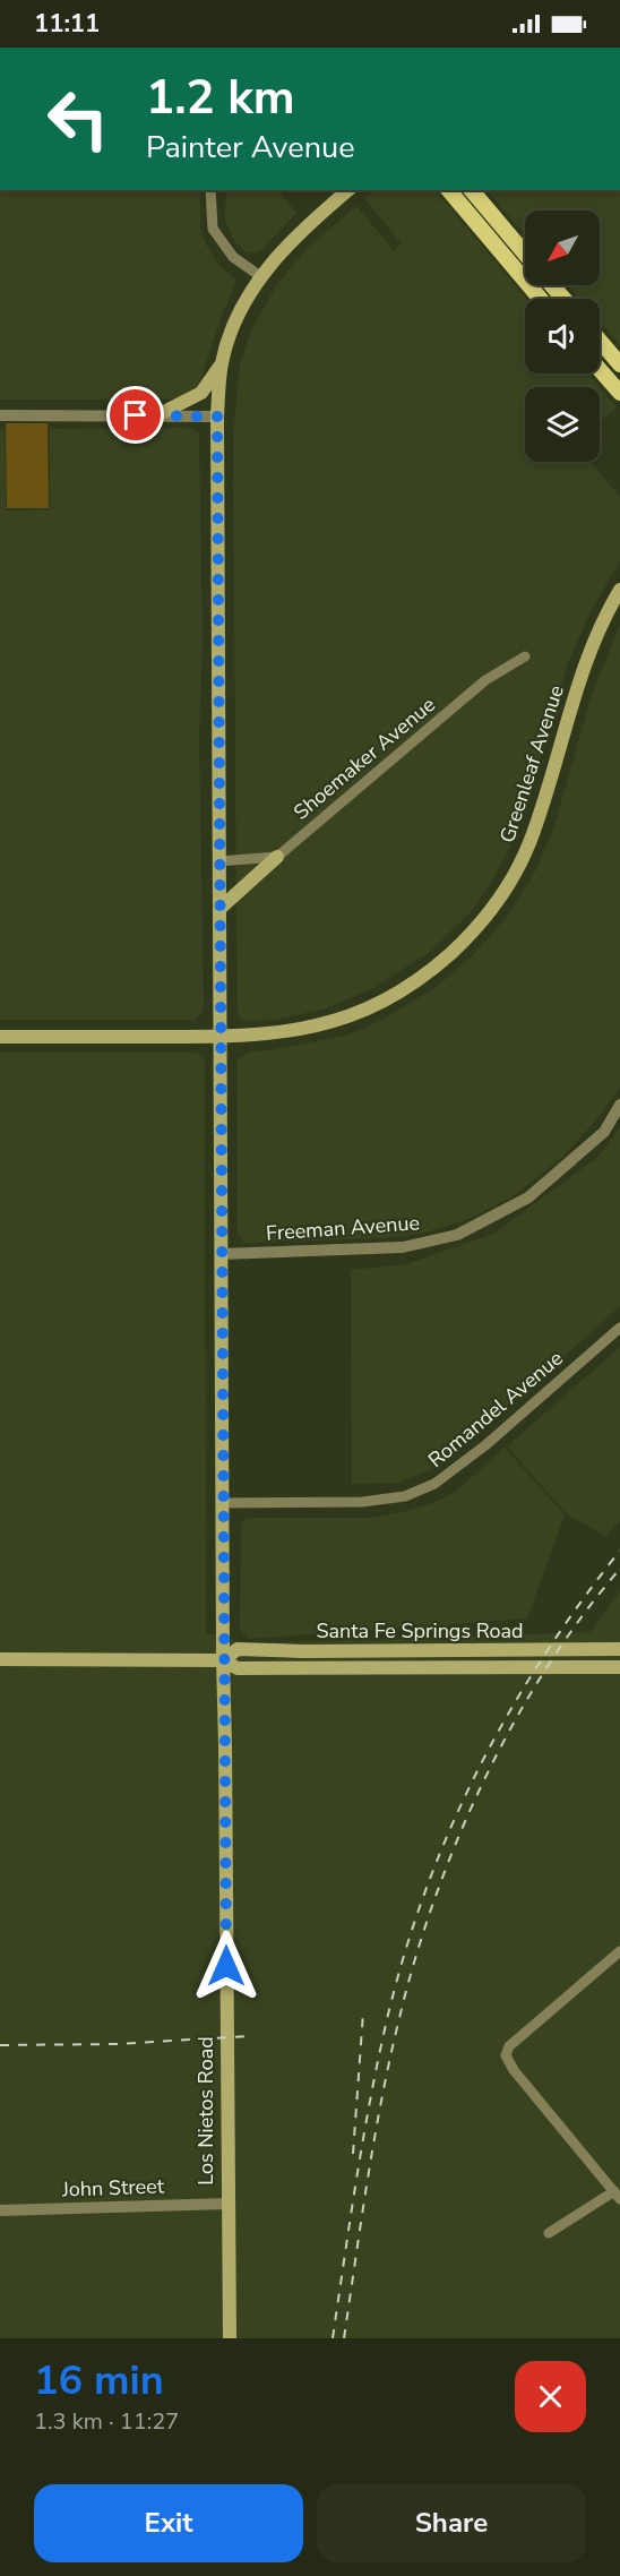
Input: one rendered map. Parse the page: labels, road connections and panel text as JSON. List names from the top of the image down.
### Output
{
  "streets": {
    "main road": ["Greenleaf Avenue", "Santa Fe Springs Road", "Los Nietos Road"],
    "street": [
      "Shoemaker Avenue",
      "Freeman Avenue",
      "Romandel Avenue",
      "John Street"
    ]
  },
  "crossings": [
    ["Greenleaf Avenue", "Los Nietos Road"],
    ["Freeman Avenue", "Los Nietos Road"],
    ["Romandel Avenue", "Los Nietos Road"],
    ["Santa Fe Springs Road", "Los Nietos Road"],
    ["Los Nietos Road", "John Street"]
  ],
  "north": "bottom left",
  "page": {
    "status": "11:11",
    "turn": ["1.2 km", "Painter Avenue"],
    "heading": ["16 min", "1.3 km · 11:27"],
    "buttons": ["Exit", "Share"]
  }
}
